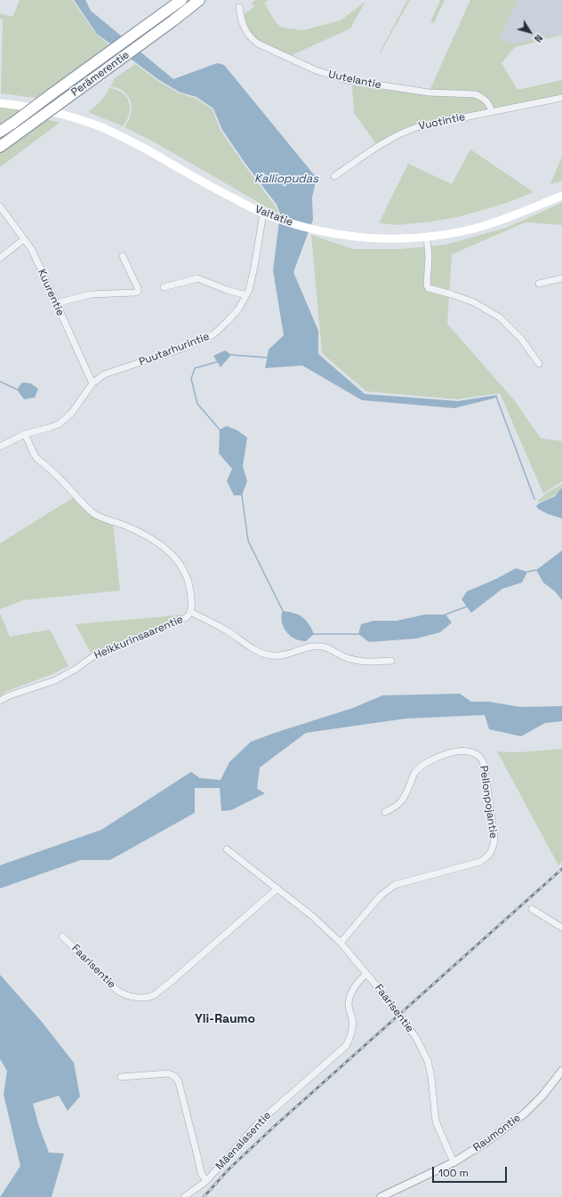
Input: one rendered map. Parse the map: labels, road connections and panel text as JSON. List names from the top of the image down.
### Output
{
  "streets": {
    "highway": ["Perämerentie"],
    "main road": ["Valtatie"],
    "street": [
      "Uutelantie",
      "Vuotintie",
      "Kuurentie",
      "Puutarhurintie",
      "Heikkurinsaarentie",
      "Pellonpojantie",
      "Faarisentie",
      "Raumontie",
      "Mäenalasentie"
    ]
  },
  "crossings": [
    ["Uutelantie", "Vuotintie"],
    ["Valtatie", "Puutarhurintie"],
    ["Kuurentie", "Puutarhurintie"],
    ["Puutarhurintie", "Heikkurinsaarentie"],
    ["Pellonpojantie", "Faarisentie"],
    ["Faarisentie", "Raumontie"],
    ["Faarisentie", "Mäenalasentie"]
  ],
  "districts": ["Yli-Raumo"],
  "water": ["Kalliopudas"],
  "scale_bar": "100 m",
  "north": "bottom right"
}
